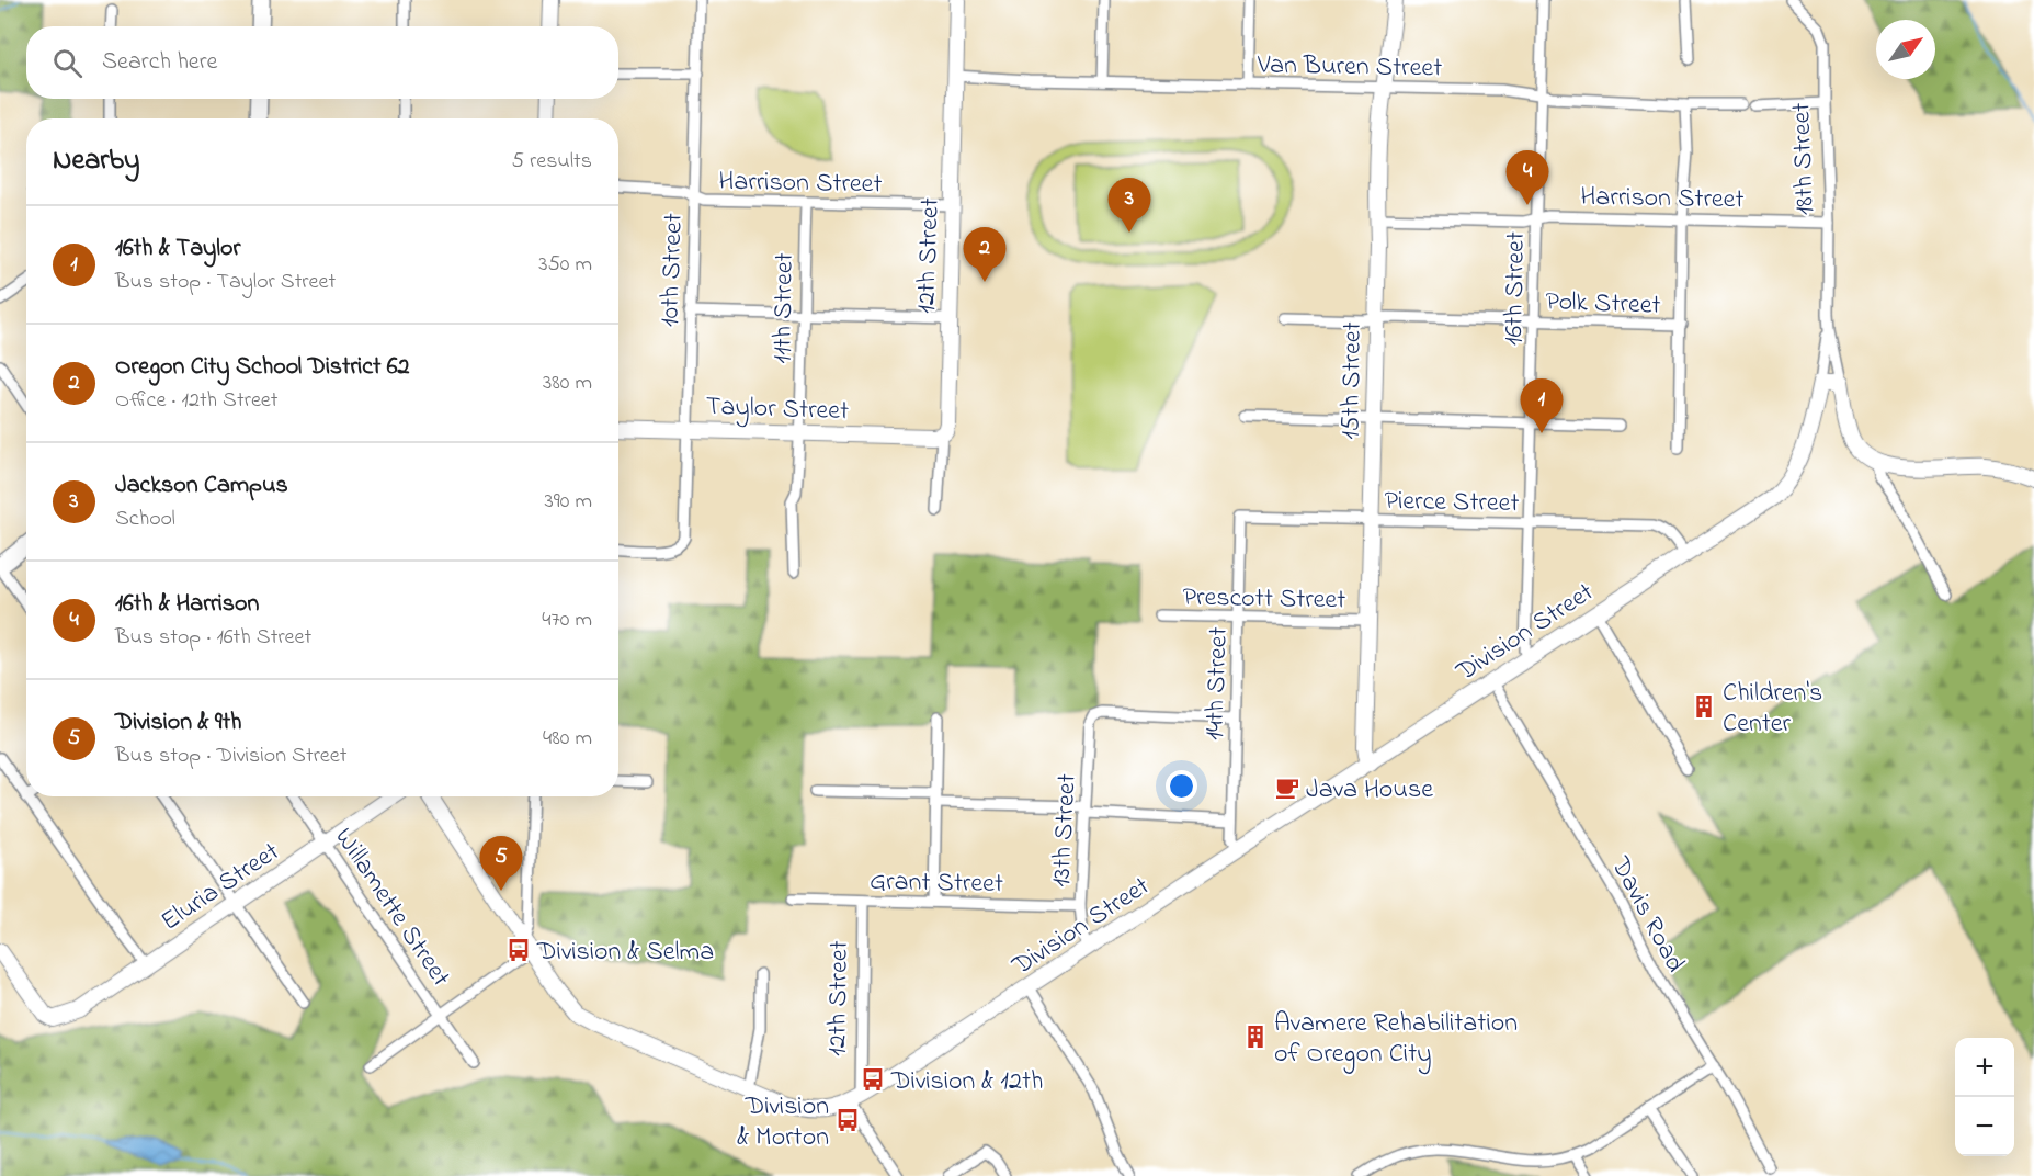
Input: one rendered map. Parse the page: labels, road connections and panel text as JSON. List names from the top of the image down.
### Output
{
  "streets": {
    "street": [
      "Van Buren Street",
      "18th Street",
      "Harrison Street",
      "12th Street",
      "10th Street",
      "16th Street",
      "Polk Street",
      "11th Street",
      "15th Street",
      "Taylor Street",
      "Pierce Street",
      "Prescott Street",
      "Division Street",
      "14th Street",
      "13th Street",
      "Grant Street",
      "Eluria Street",
      "Willamette Street",
      "Davis Road"
    ]
  },
  "crossings": [
    ["Van Buren Street", "12th Street"],
    ["Van Buren Street", "16th Street"],
    ["Van Buren Street", "15th Street"],
    ["18th Street", "Harrison Street"],
    ["18th Street", "Division Street"],
    ["Harrison Street", "12th Street"],
    ["Harrison Street", "10th Street"],
    ["Harrison Street", "16th Street"],
    ["Harrison Street", "11th Street"],
    ["Harrison Street", "15th Street"],
    ["12th Street", "Taylor Street"],
    ["12th Street", "Division Street"],
    ["12th Street", "Grant Street"],
    ["10th Street", "Taylor Street"],
    ["16th Street", "Polk Street"],
    ["16th Street", "Pierce Street"],
    ["16th Street", "Division Street"],
    ["Polk Street", "15th Street"],
    ["11th Street", "Taylor Street"],
    ["15th Street", "Pierce Street"],
    ["15th Street", "Prescott Street"],
    ["15th Street", "Division Street"],
    ["Pierce Street", "Division Street"],
    ["Pierce Street", "14th Street"],
    ["Prescott Street", "14th Street"],
    ["Division Street", "14th Street"],
    ["Division Street", "13th Street"],
    ["Division Street", "Davis Road"],
    ["14th Street", "13th Street"],
    ["13th Street", "Grant Street"],
    ["Eluria Street", "Willamette Street"]
  ],
  "places": {
    "building": ["Children's Center", "Avamere Rehabilitation of Oregon City"],
    "cafe": ["Java House"],
    "bus stop": ["Division & Selma", "Division & 12th", "Division & Morton"]
  },
  "north": "top right",
  "page": {
    "search": "Search here",
    "heading": ["Nearby", "5 results"],
    "pins": [
      "4",
      "3",
      "2",
      "1",
      "5"
    ],
    "list": [
      {
        "mark": "1",
        "name": "16th & Taylor",
        "note": "Bus stop · Taylor Street",
        "value": "350 m"
      },
      {
        "mark": "2",
        "name": "Oregon City School District 62",
        "note": "Office · 12th Street",
        "value": "380 m"
      },
      {
        "mark": "3",
        "name": "Jackson Campus",
        "note": "School",
        "value": "390 m"
      },
      {
        "mark": "4",
        "name": "16th & Harrison",
        "note": "Bus stop · 16th Street",
        "value": "470 m"
      },
      {
        "mark": "5",
        "name": "Division & 9th",
        "note": "Bus stop · Division Street",
        "value": "480 m"
      }
    ],
    "map_buttons": ["+", "−"]
  }
}
